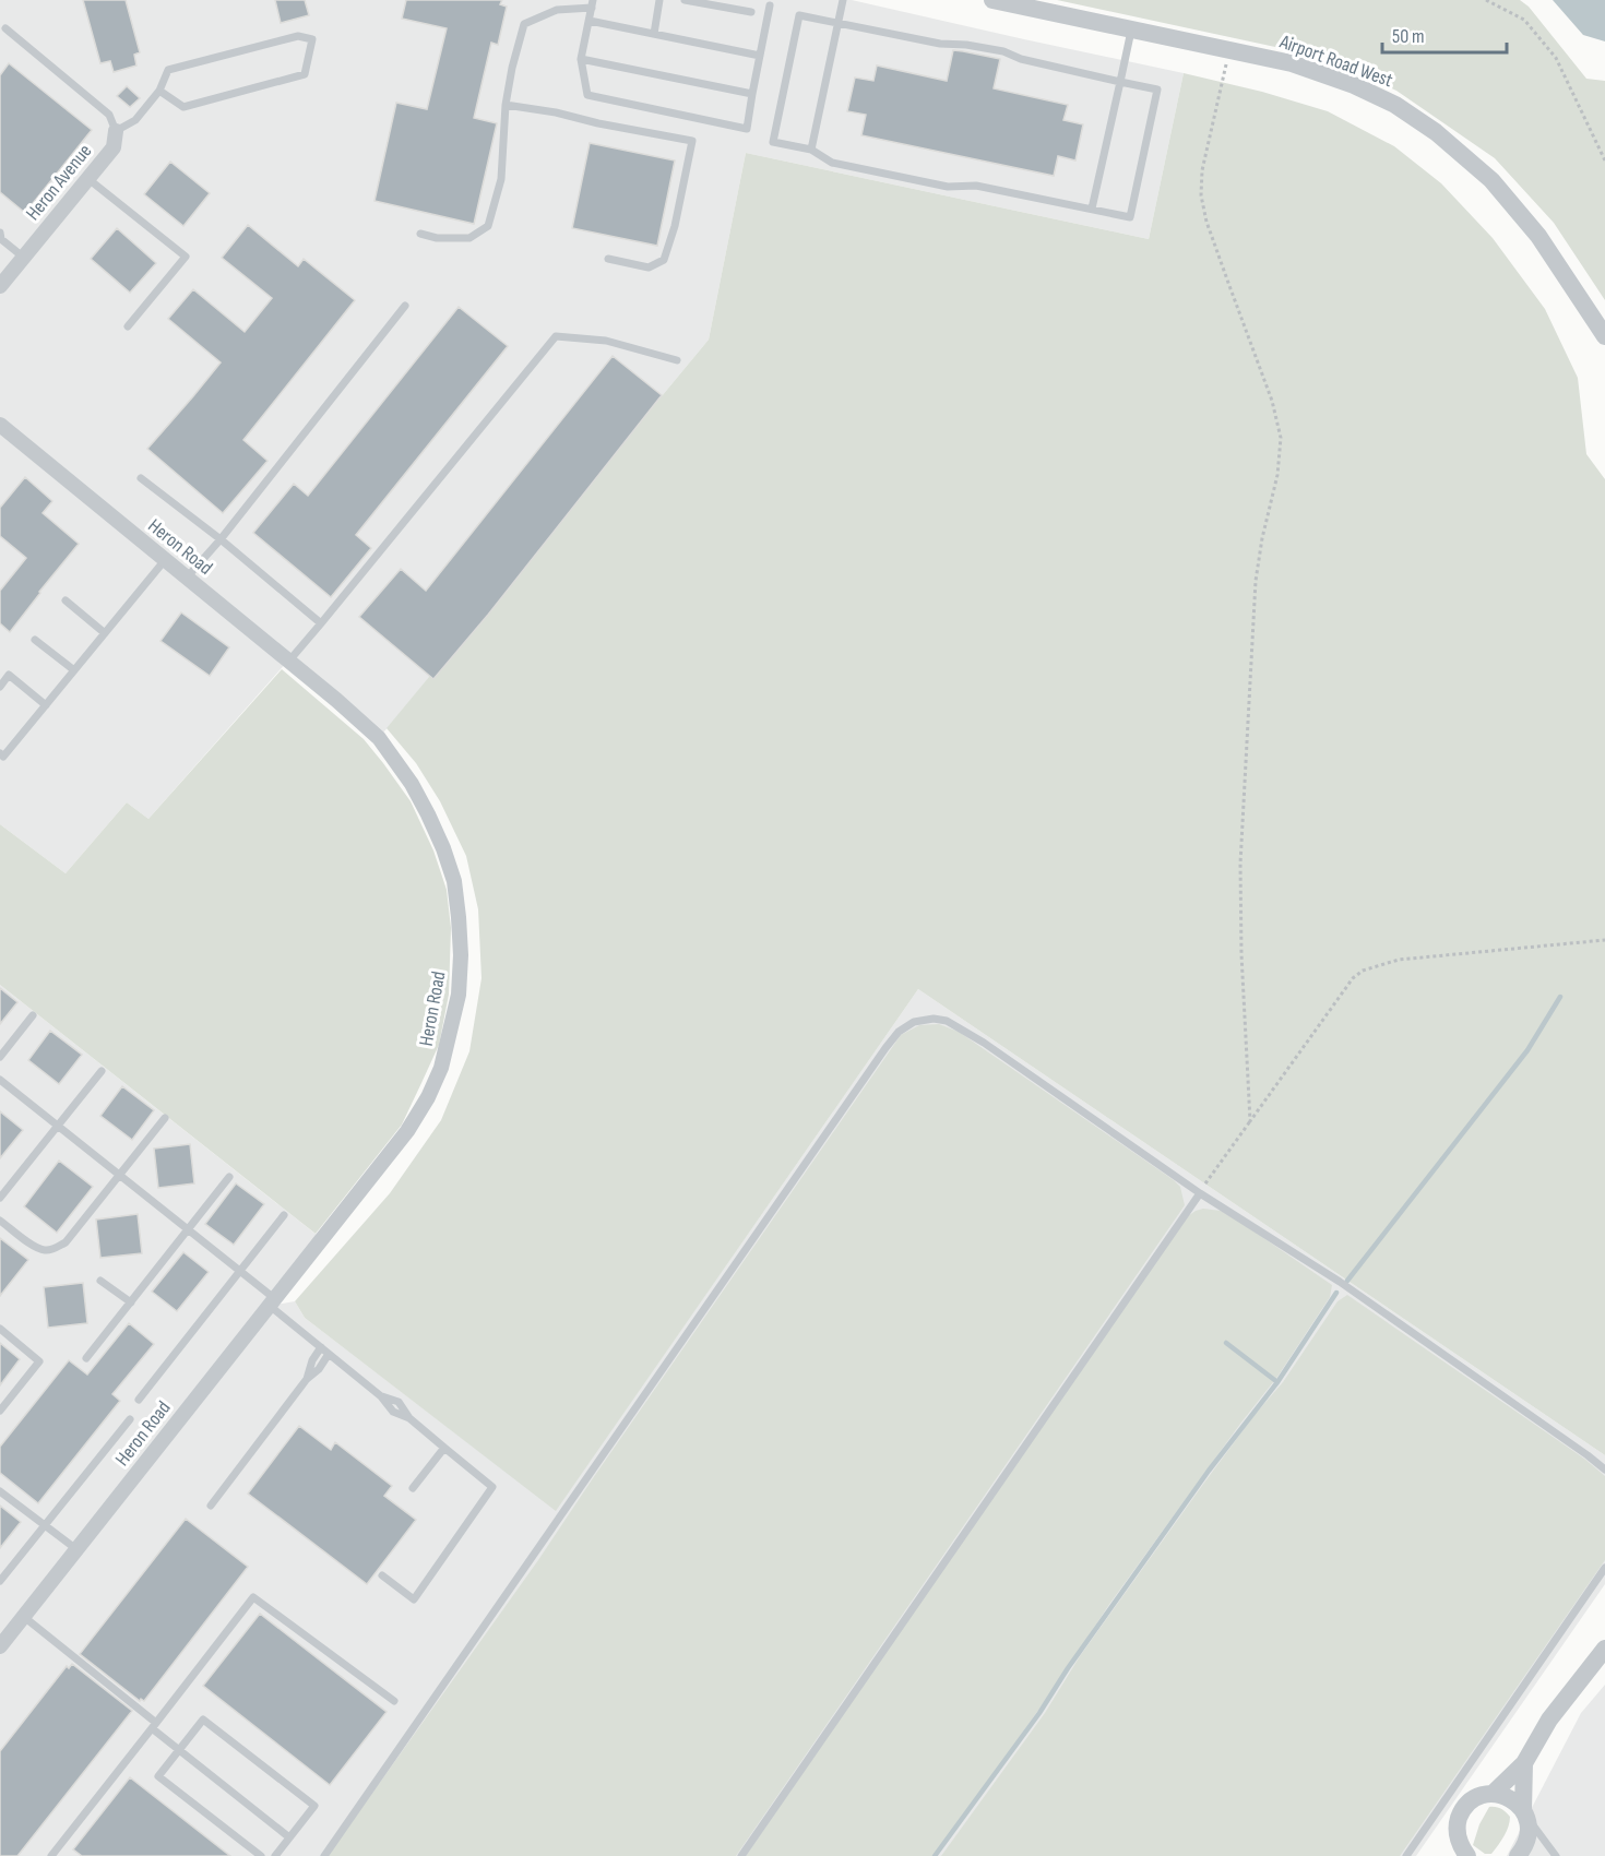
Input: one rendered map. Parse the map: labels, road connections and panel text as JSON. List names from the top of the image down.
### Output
{
  "streets": {
    "street": ["Airport Road West", "Heron Avenue", "Heron Road"]
  },
  "scale_bar": "50 m"
}
